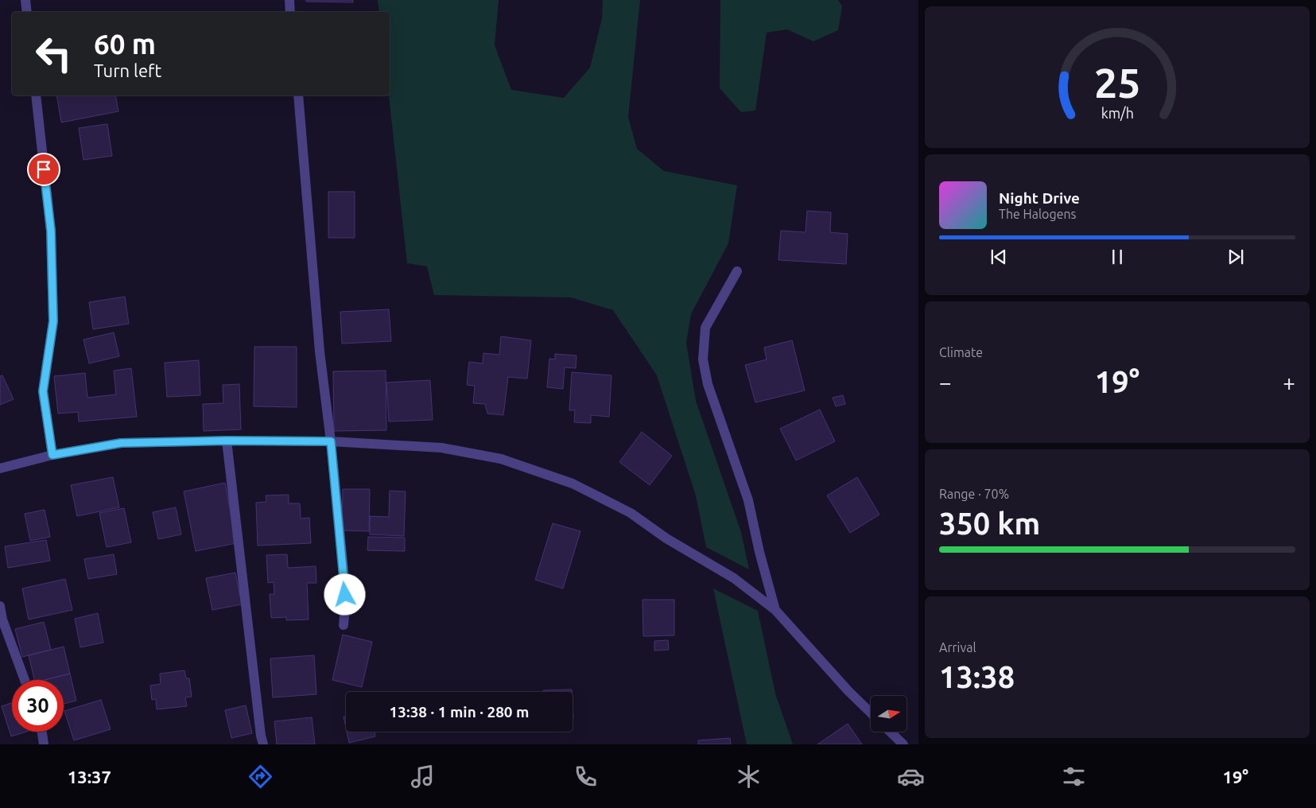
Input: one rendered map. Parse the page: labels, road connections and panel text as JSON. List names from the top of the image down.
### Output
{
  "north": "right",
  "page": {
    "turn": ["60 m", "Turn left"],
    "song": ["Night Drive", "The Halogens"],
    "tile": [
      "Climate",
      ["Range · 70%", "350 km"],
      ["Arrival", "13:38"]
    ],
    "heat": ["−", "19°", "+"],
    "limit": "30",
    "trip": "13:38 · 1 min · 280 m",
    "tabs": ["13:37", "19°"],
    "gauge": ["25", "km/h"]
  }
}
